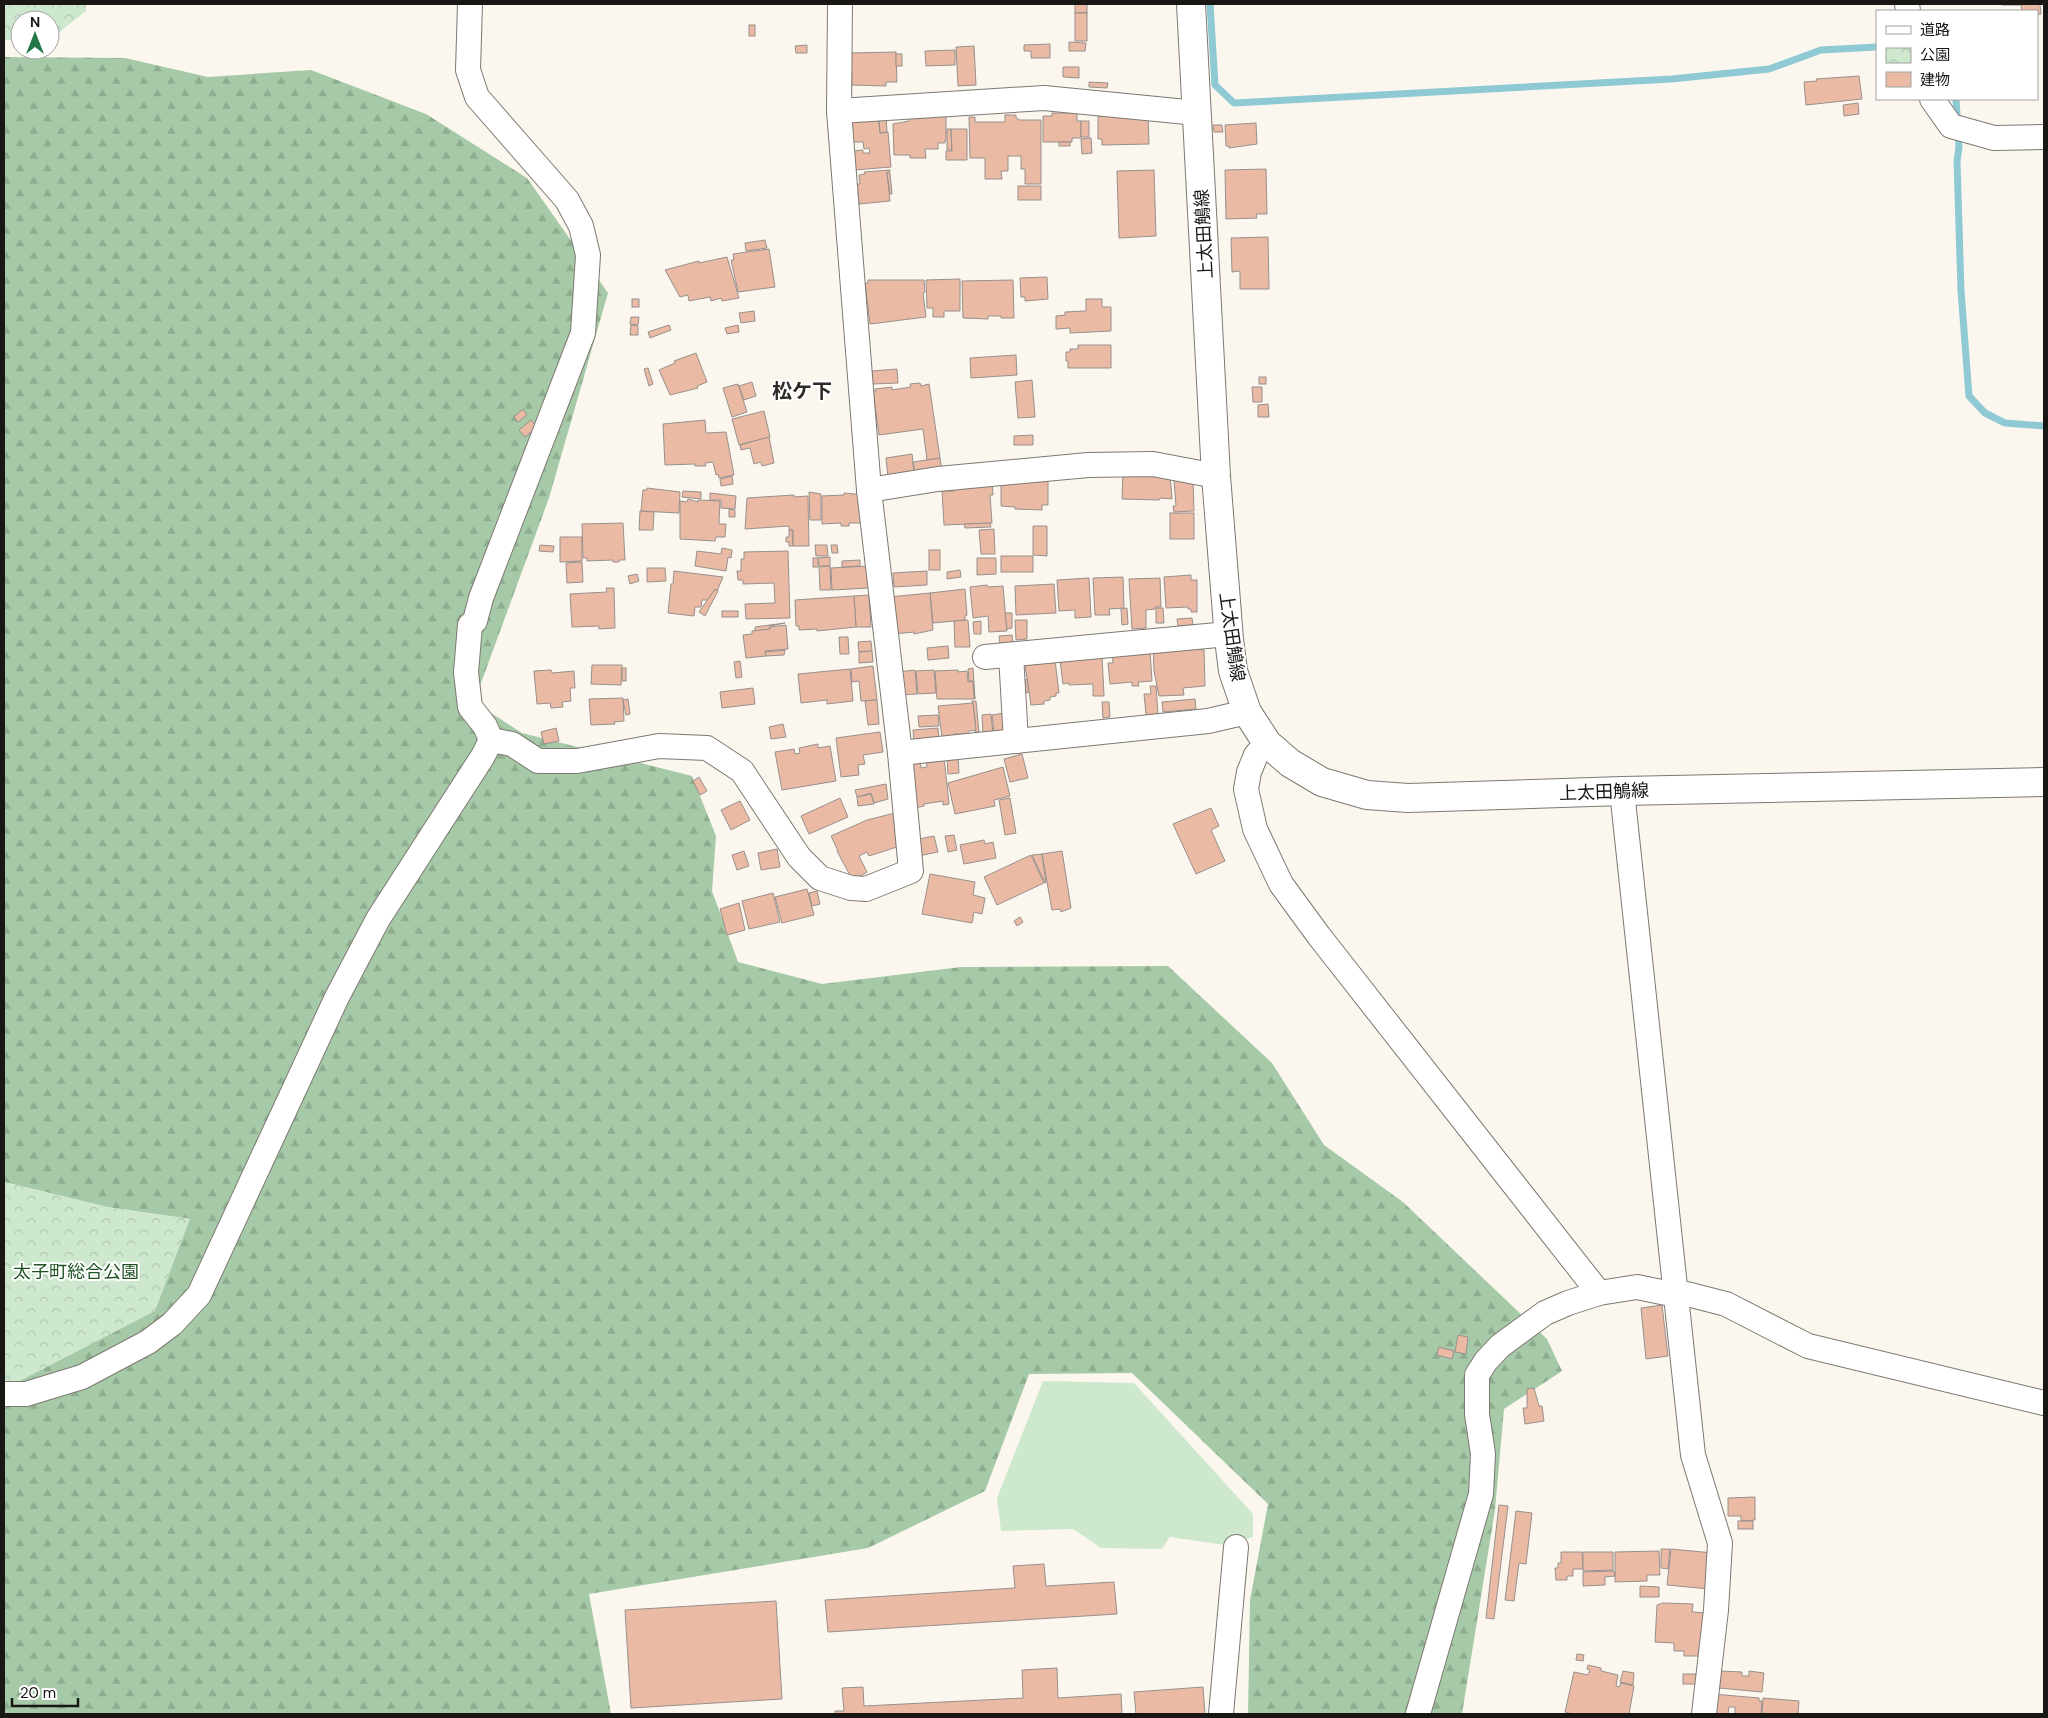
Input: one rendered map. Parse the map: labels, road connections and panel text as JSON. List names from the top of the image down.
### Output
{
  "streets": {
    "main road": ["上太田鵤線"]
  },
  "districts": ["松ケ下"],
  "parks": ["太子町総合公園"],
  "legend": ["道路", "公園", "建物"],
  "scale_bar": "20 m",
  "north": "top"
}
